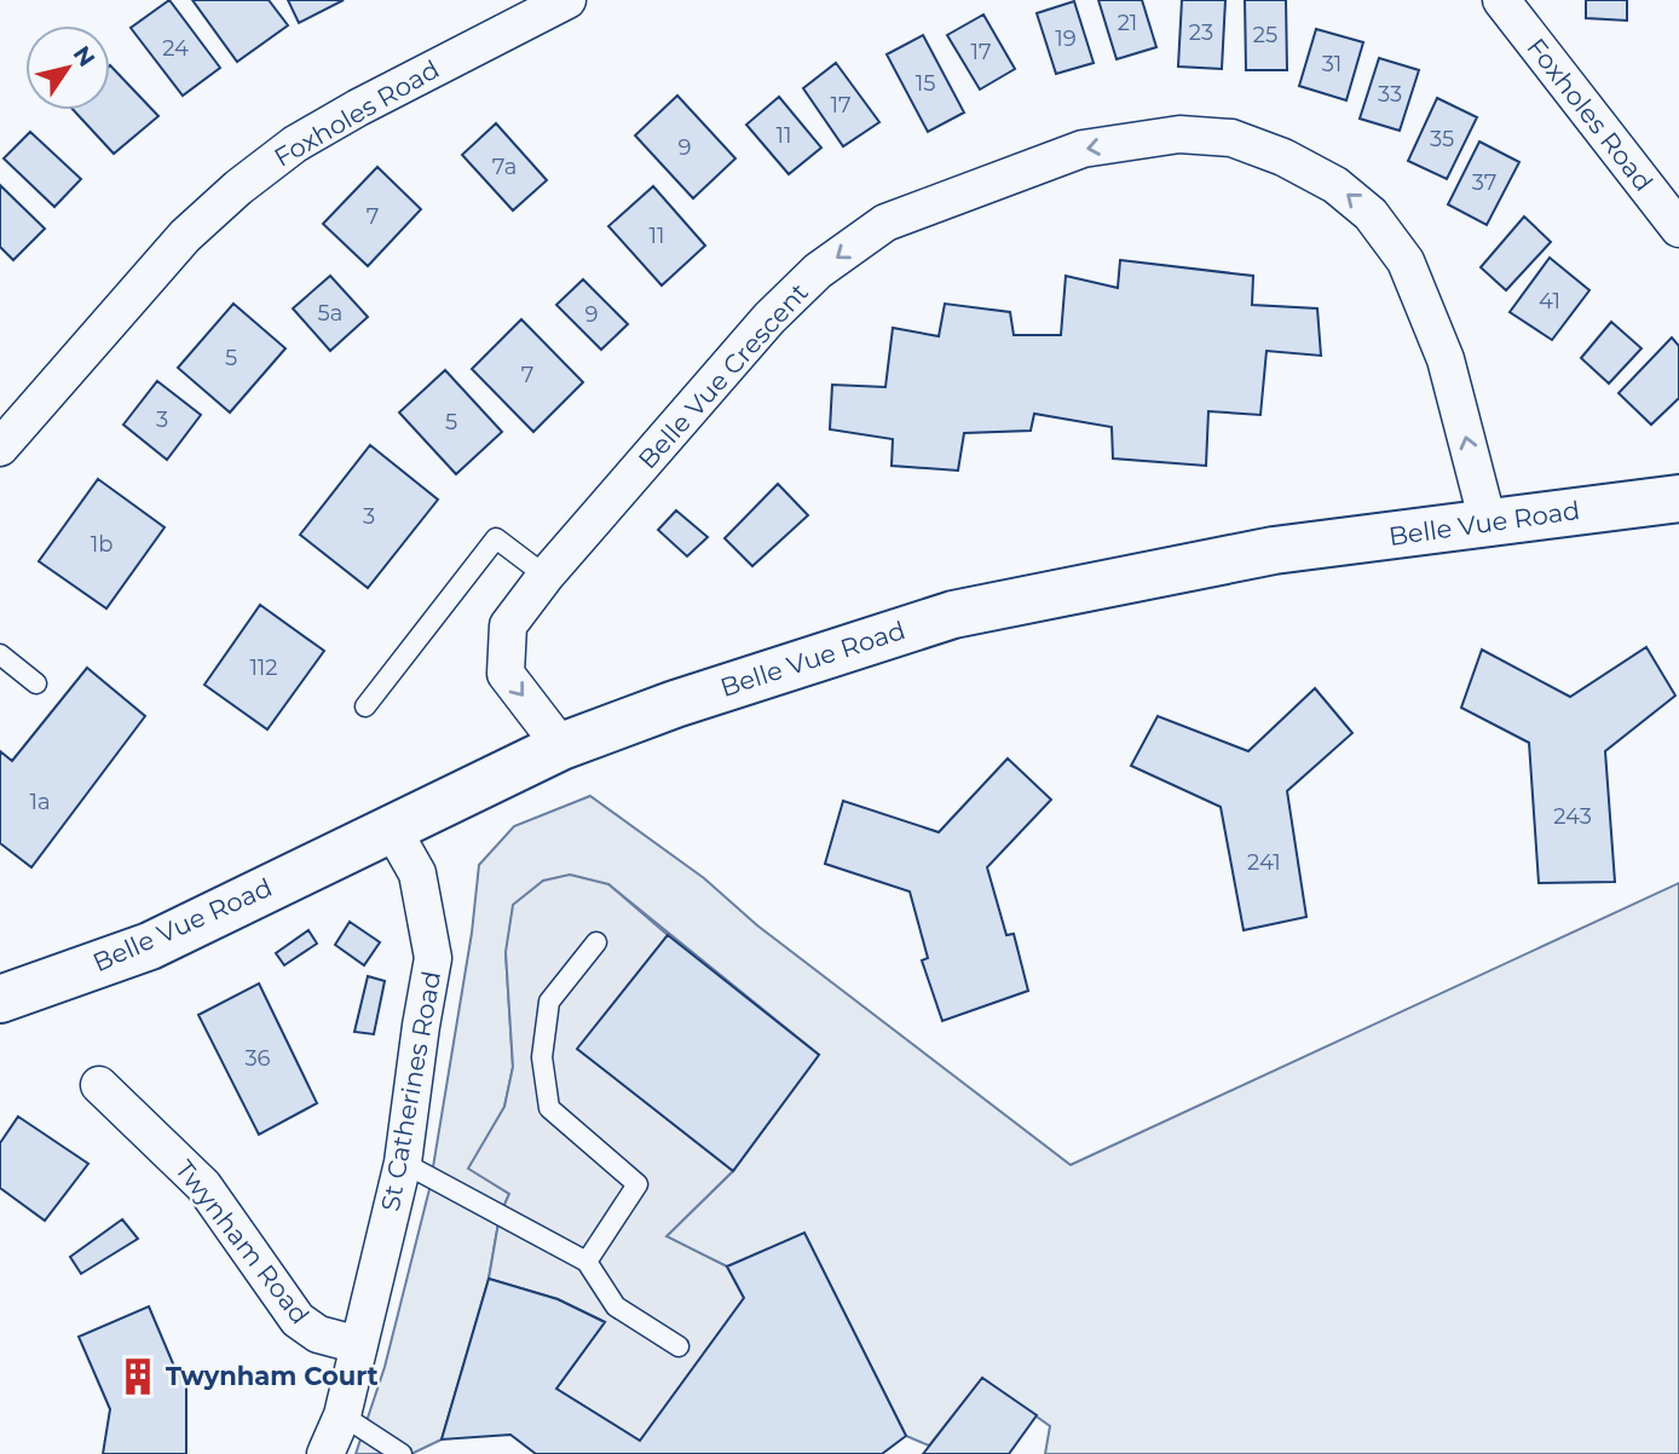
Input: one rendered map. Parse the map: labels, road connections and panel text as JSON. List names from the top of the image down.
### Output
{
  "streets": {
    "main road": ["Belle Vue Road"],
    "street": [
      "Foxholes Road",
      "Belle Vue Crescent",
      "St Catherines Road",
      "Twynham Road"
    ]
  },
  "crossings": [
    ["Belle Vue Crescent", "Belle Vue Road"],
    ["Belle Vue Road", "St Catherines Road"],
    ["St Catherines Road", "Twynham Road"]
  ],
  "places": {
    "building": ["Twynham Court"]
  },
  "house_numbers": [
    "21",
    "23",
    "25",
    "19",
    "24",
    "17",
    "31",
    "15",
    "33",
    "17",
    "11",
    "35",
    "9",
    "7a",
    "37",
    "7",
    "11",
    "41",
    "5a",
    "9",
    "5",
    "7",
    "3",
    "5",
    "3",
    "1b",
    "112",
    "1a",
    "243",
    "241",
    "36"
  ],
  "north": "top right"
}
